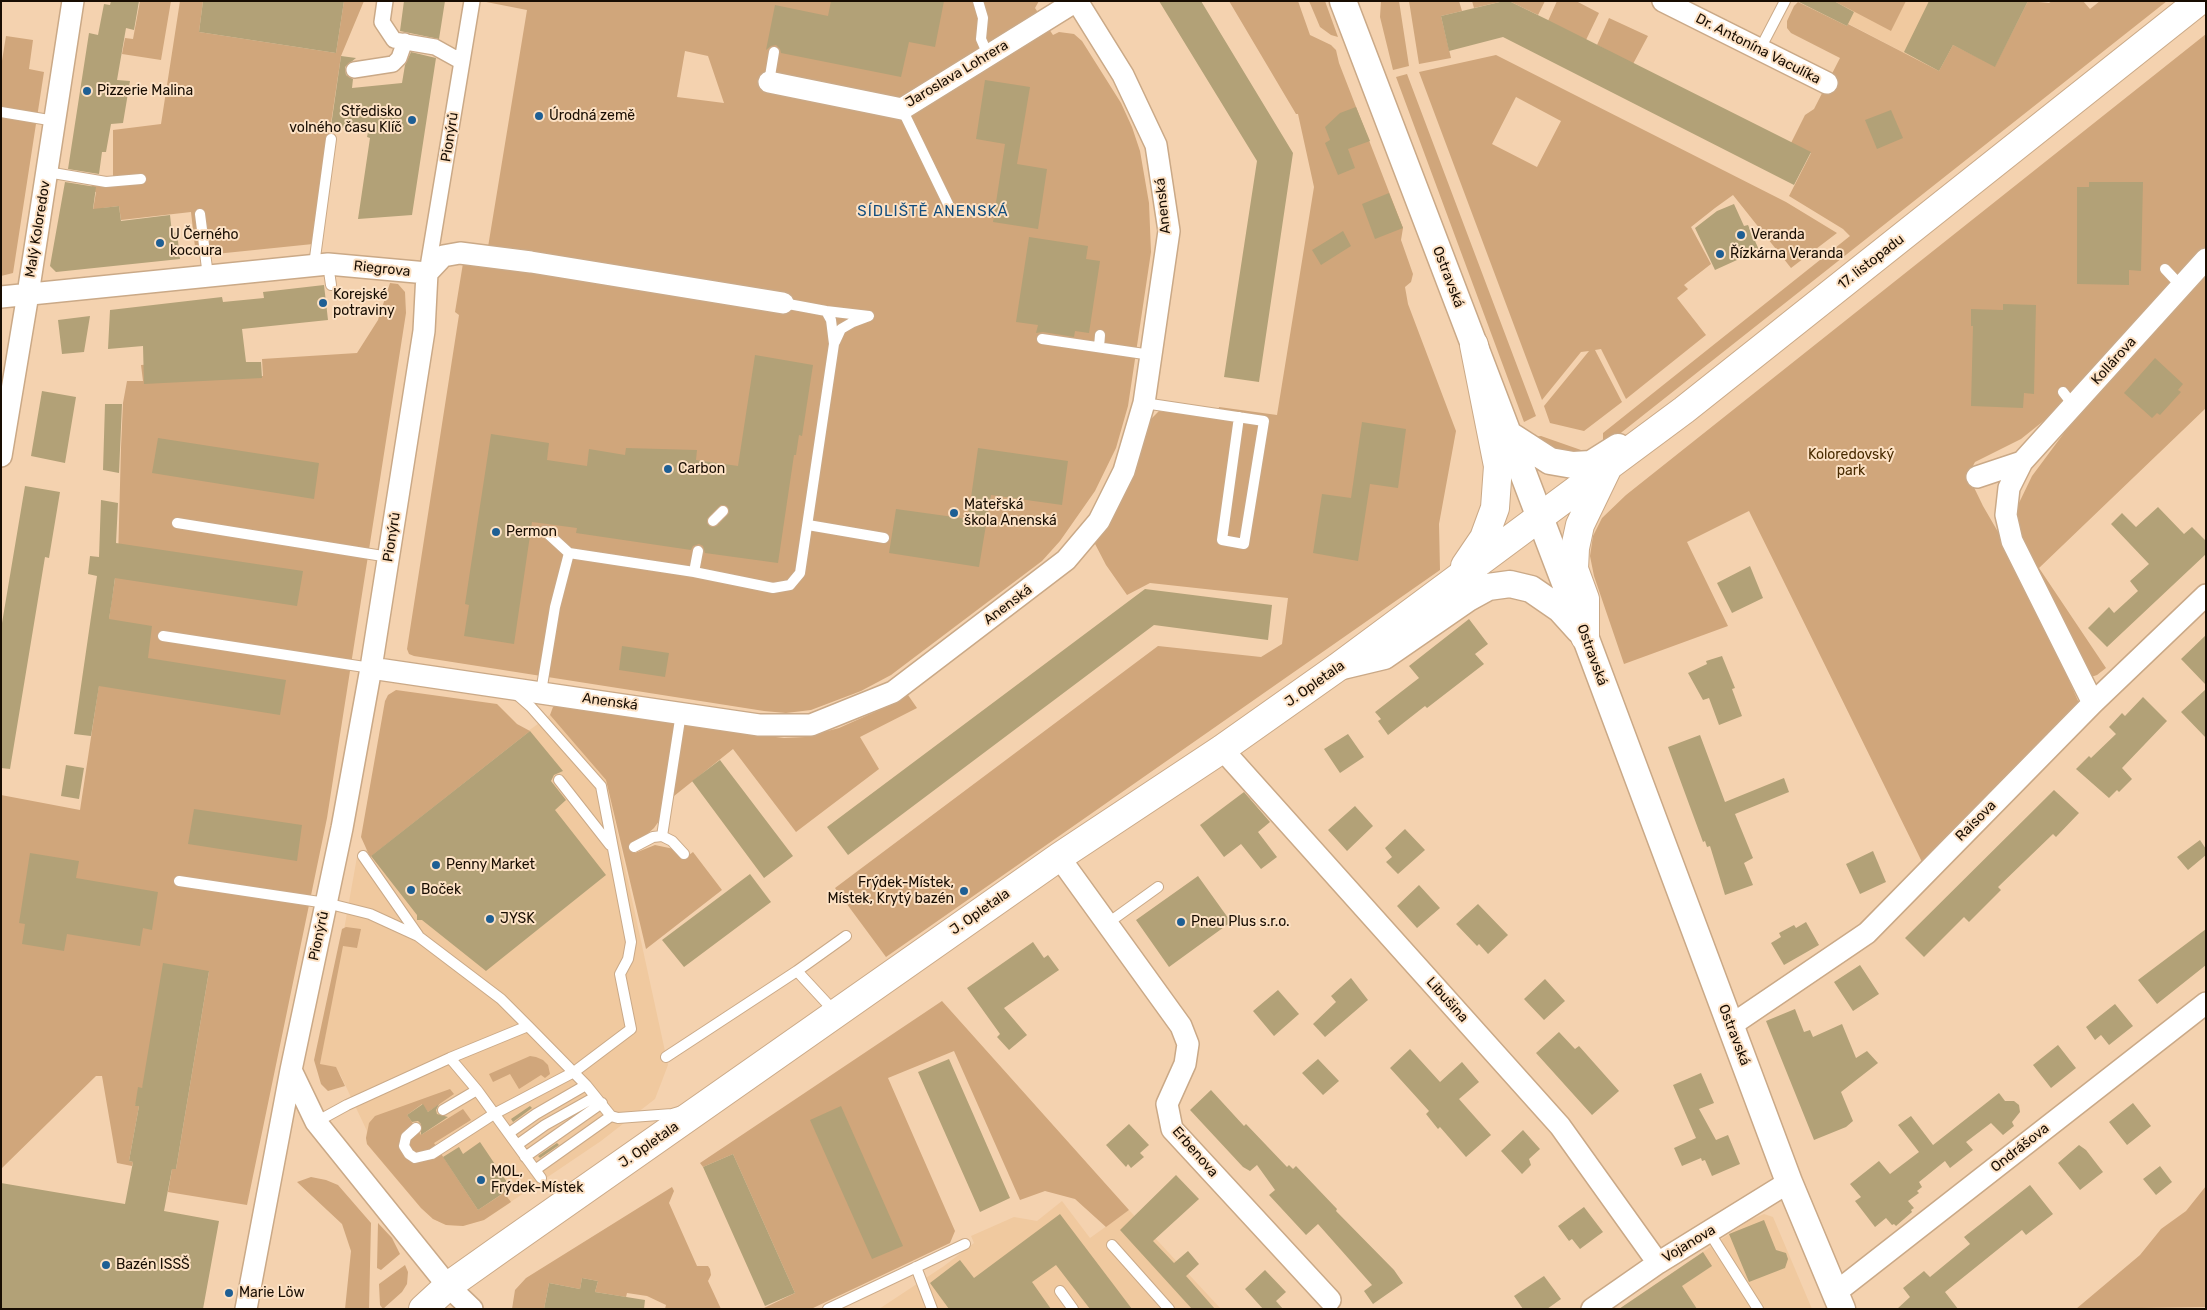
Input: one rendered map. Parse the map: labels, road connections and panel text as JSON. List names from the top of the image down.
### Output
{
  "streets": {
    "main road": ["17. listopadu", "J. Opletala"],
    "street": [
      "Dr. Antonína Vaculíka",
      "Jaroslava Lohrera",
      "Pionýrů",
      "Anenská",
      "Malý Koloredov",
      "Riegrova",
      "Ostravská",
      "Kollárova",
      "Raisova",
      "Libušina",
      "Ondrášova",
      "Erbenova",
      "Vojanova"
    ]
  },
  "crossings": [
    ["Jaroslava Lohrera", "Anenská"],
    ["Pionýrů", "Anenská"],
    ["Pionýrů", "Riegrova"],
    ["Malý Koloredov", "Riegrova"],
    ["17. listopadu", "Ostravská"],
    ["17. listopadu", "J. Opletala"],
    ["Ostravská", "J. Opletala"],
    ["Ostravská", "Raisova"],
    ["Ostravská", "Ondrášova"],
    ["Ostravská", "Vojanova"],
    ["Kollárova", "Raisova"],
    ["J. Opletala", "Libušina"],
    ["J. Opletala", "Erbenova"],
    ["Libušina", "Vojanova"]
  ],
  "districts": ["SÍDLIŠTĚ ANENSKÁ"],
  "parks": ["Koloredovský park"],
  "places": [
    "Pizzerie Malina",
    "Úrodná země",
    "Středisko volného času Klíč",
    "Veranda",
    "U Černého kocoura",
    "Řízkárna Veranda",
    "Korejské potraviny",
    "Carbon",
    "Mateřská škola Anenská",
    "Permon",
    "Penny Market",
    "Boček",
    "Frýdek-Místek, Místek, Krytý bazén",
    "JYSK",
    "Pneu Plus s.r.o.",
    "MOL, Frýdek-Místek",
    "Bazén ISSŠ",
    "Marie Löw"
  ]
}
